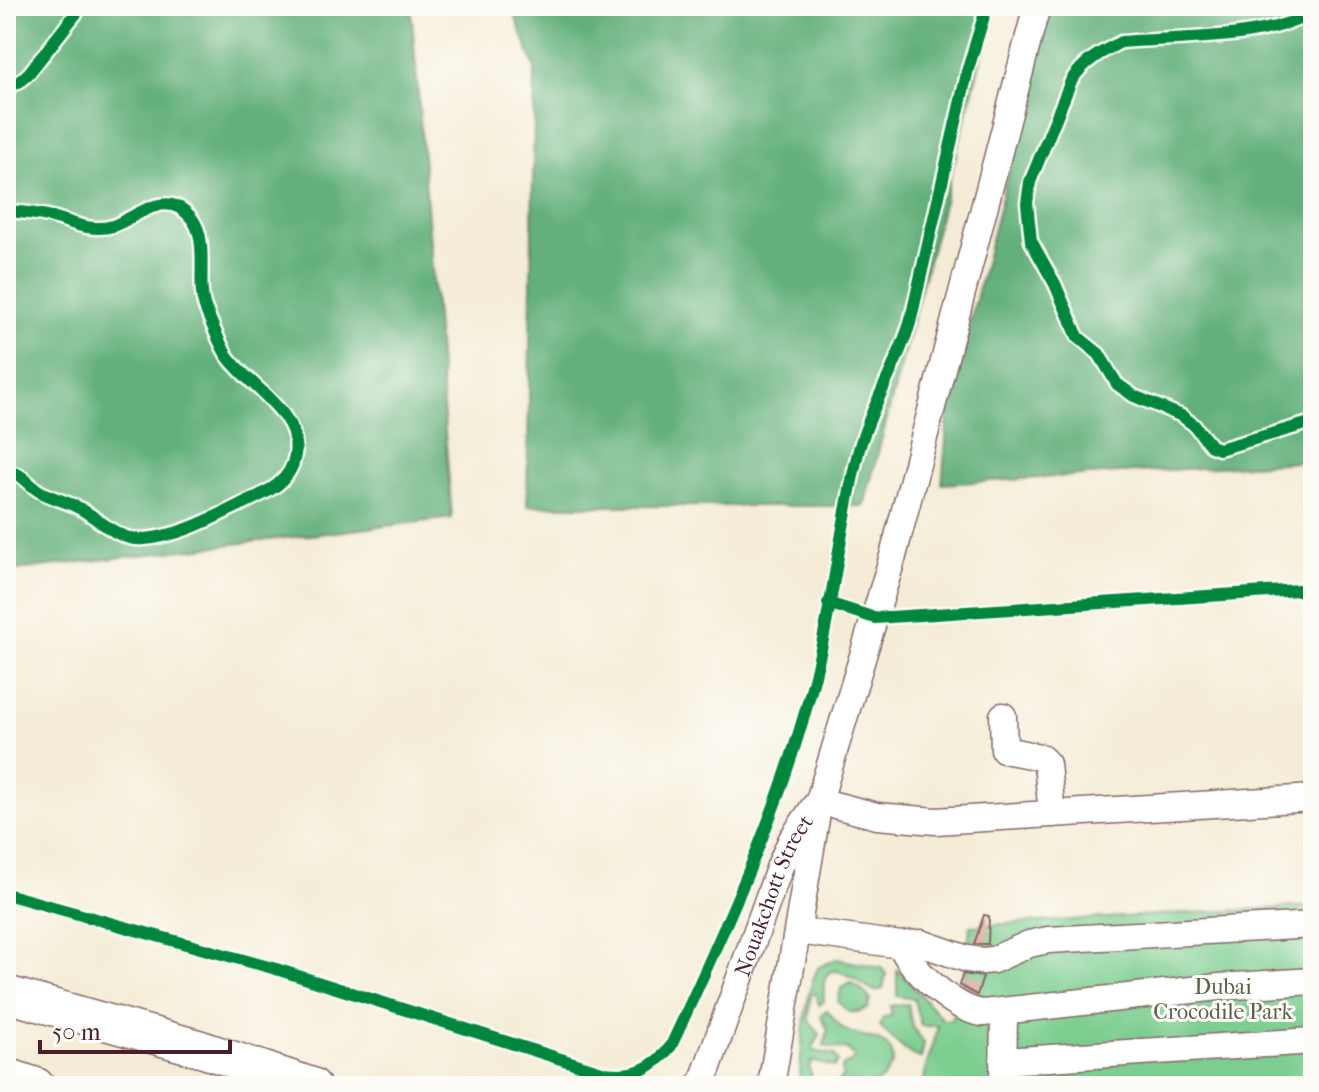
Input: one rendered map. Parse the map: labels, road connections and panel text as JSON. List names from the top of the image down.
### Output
{
  "streets": {
    "street": ["Nouakchott Street"]
  },
  "parks": ["Dubai Crocodile Park"],
  "scale_bar": "50 m"
}
